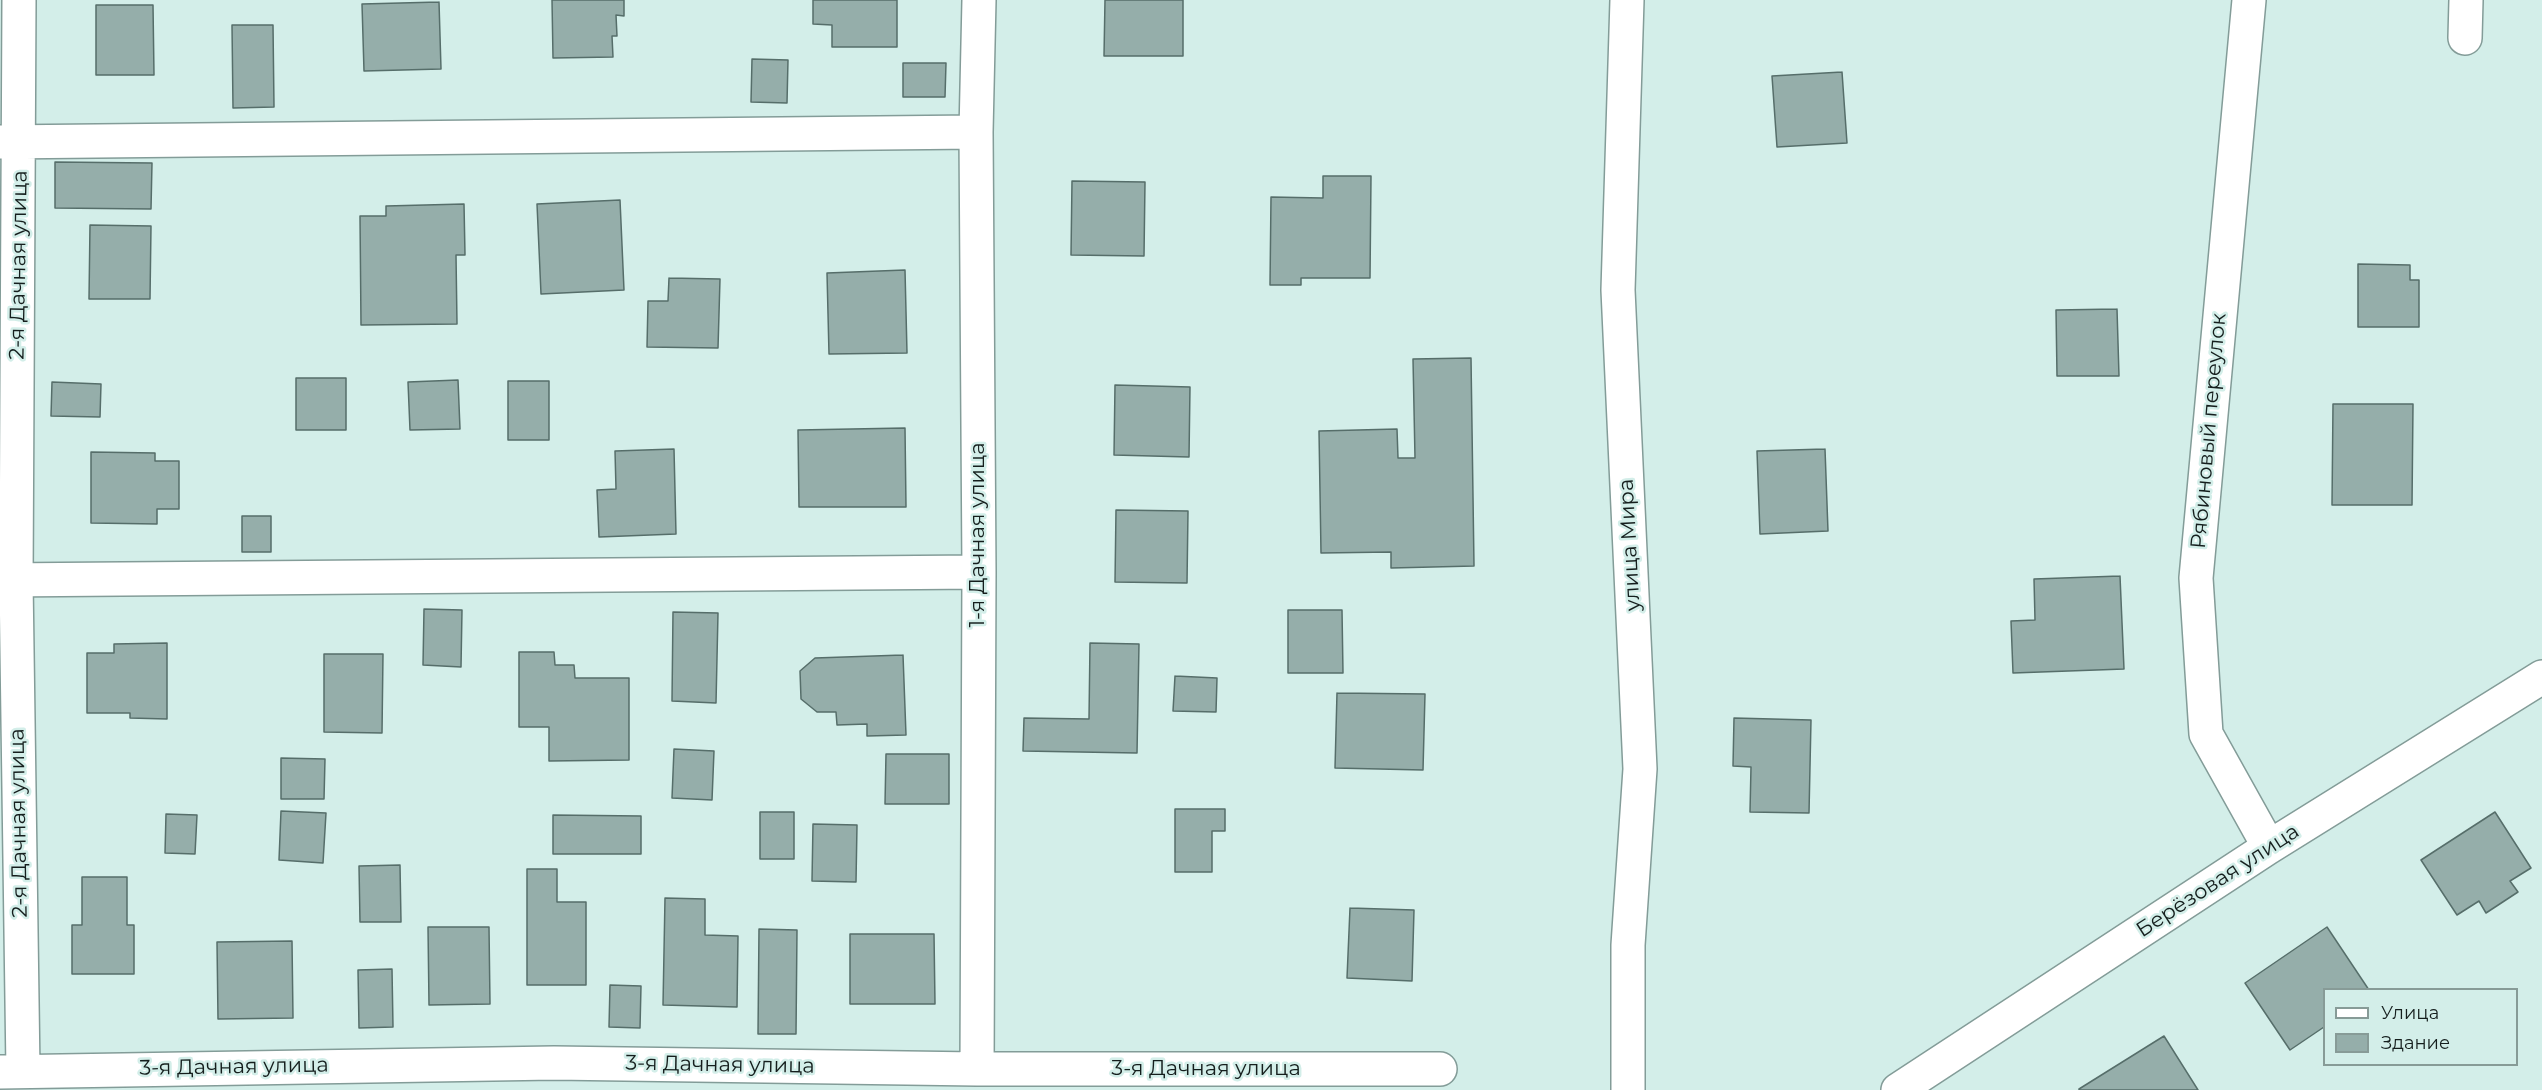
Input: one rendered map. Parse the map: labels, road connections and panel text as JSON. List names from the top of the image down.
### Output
{
  "streets": {
    "street": [
      "2-я Дачная улица",
      "Рябиновый переулок",
      "1-я Дачная улица",
      "улица Мира",
      "Берёзовая улица",
      "3-я Дачная улица"
    ]
  },
  "crossings": [
    ["2-я Дачная улица", "3-я Дачная улица"],
    ["Рябиновый переулок", "Берёзовая улица"],
    ["1-я Дачная улица", "3-я Дачная улица"]
  ],
  "legend": ["Улица", "Здание"]
}
